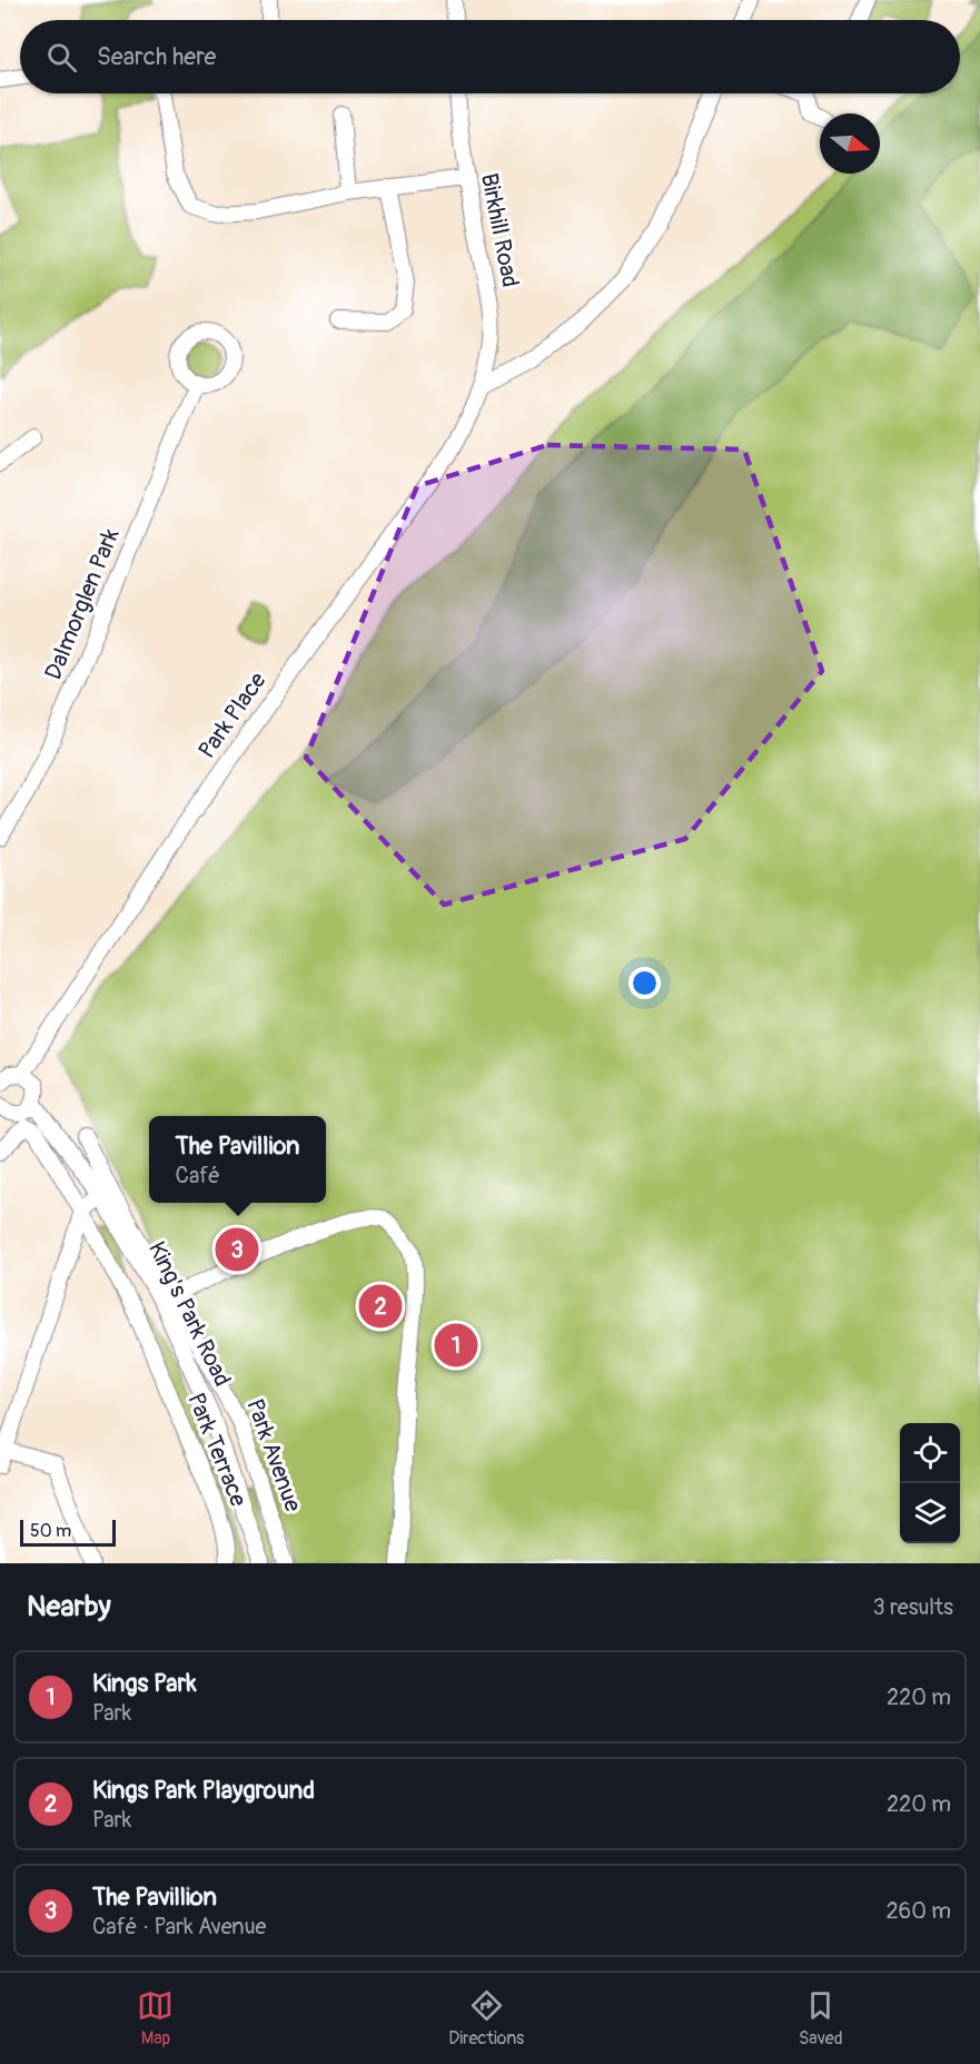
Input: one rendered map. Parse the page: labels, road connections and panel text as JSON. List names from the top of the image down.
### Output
{
  "streets": {
    "street": [
      "Birkhill Road",
      "Dalmorglen Park",
      "Park Place",
      "King's Park Road",
      "Park Terrace",
      "Park Avenue"
    ]
  },
  "crossings": [
    ["Birkhill Road", "Park Place"],
    ["Park Place", "King's Park Road"],
    ["King's Park Road", "Park Avenue"]
  ],
  "scale_bar": "50 m",
  "north": "right",
  "page": {
    "search": "Search here",
    "popup": ["The Pavillion", "Café"],
    "pins": ["3", "2", "1"],
    "scale": "50 m",
    "heading": ["Nearby", "3 results"],
    "list": [
      {
        "mark": "1",
        "name": "Kings Park",
        "note": "Park",
        "value": "220 m"
      },
      {
        "mark": "2",
        "name": "Kings Park Playground",
        "note": "Park",
        "value": "220 m"
      },
      {
        "mark": "3",
        "name": "The Pavillion",
        "note": "Café · Park Avenue",
        "value": "260 m"
      }
    ],
    "nav": ["Map", "Directions", "Saved"]
  }
}
